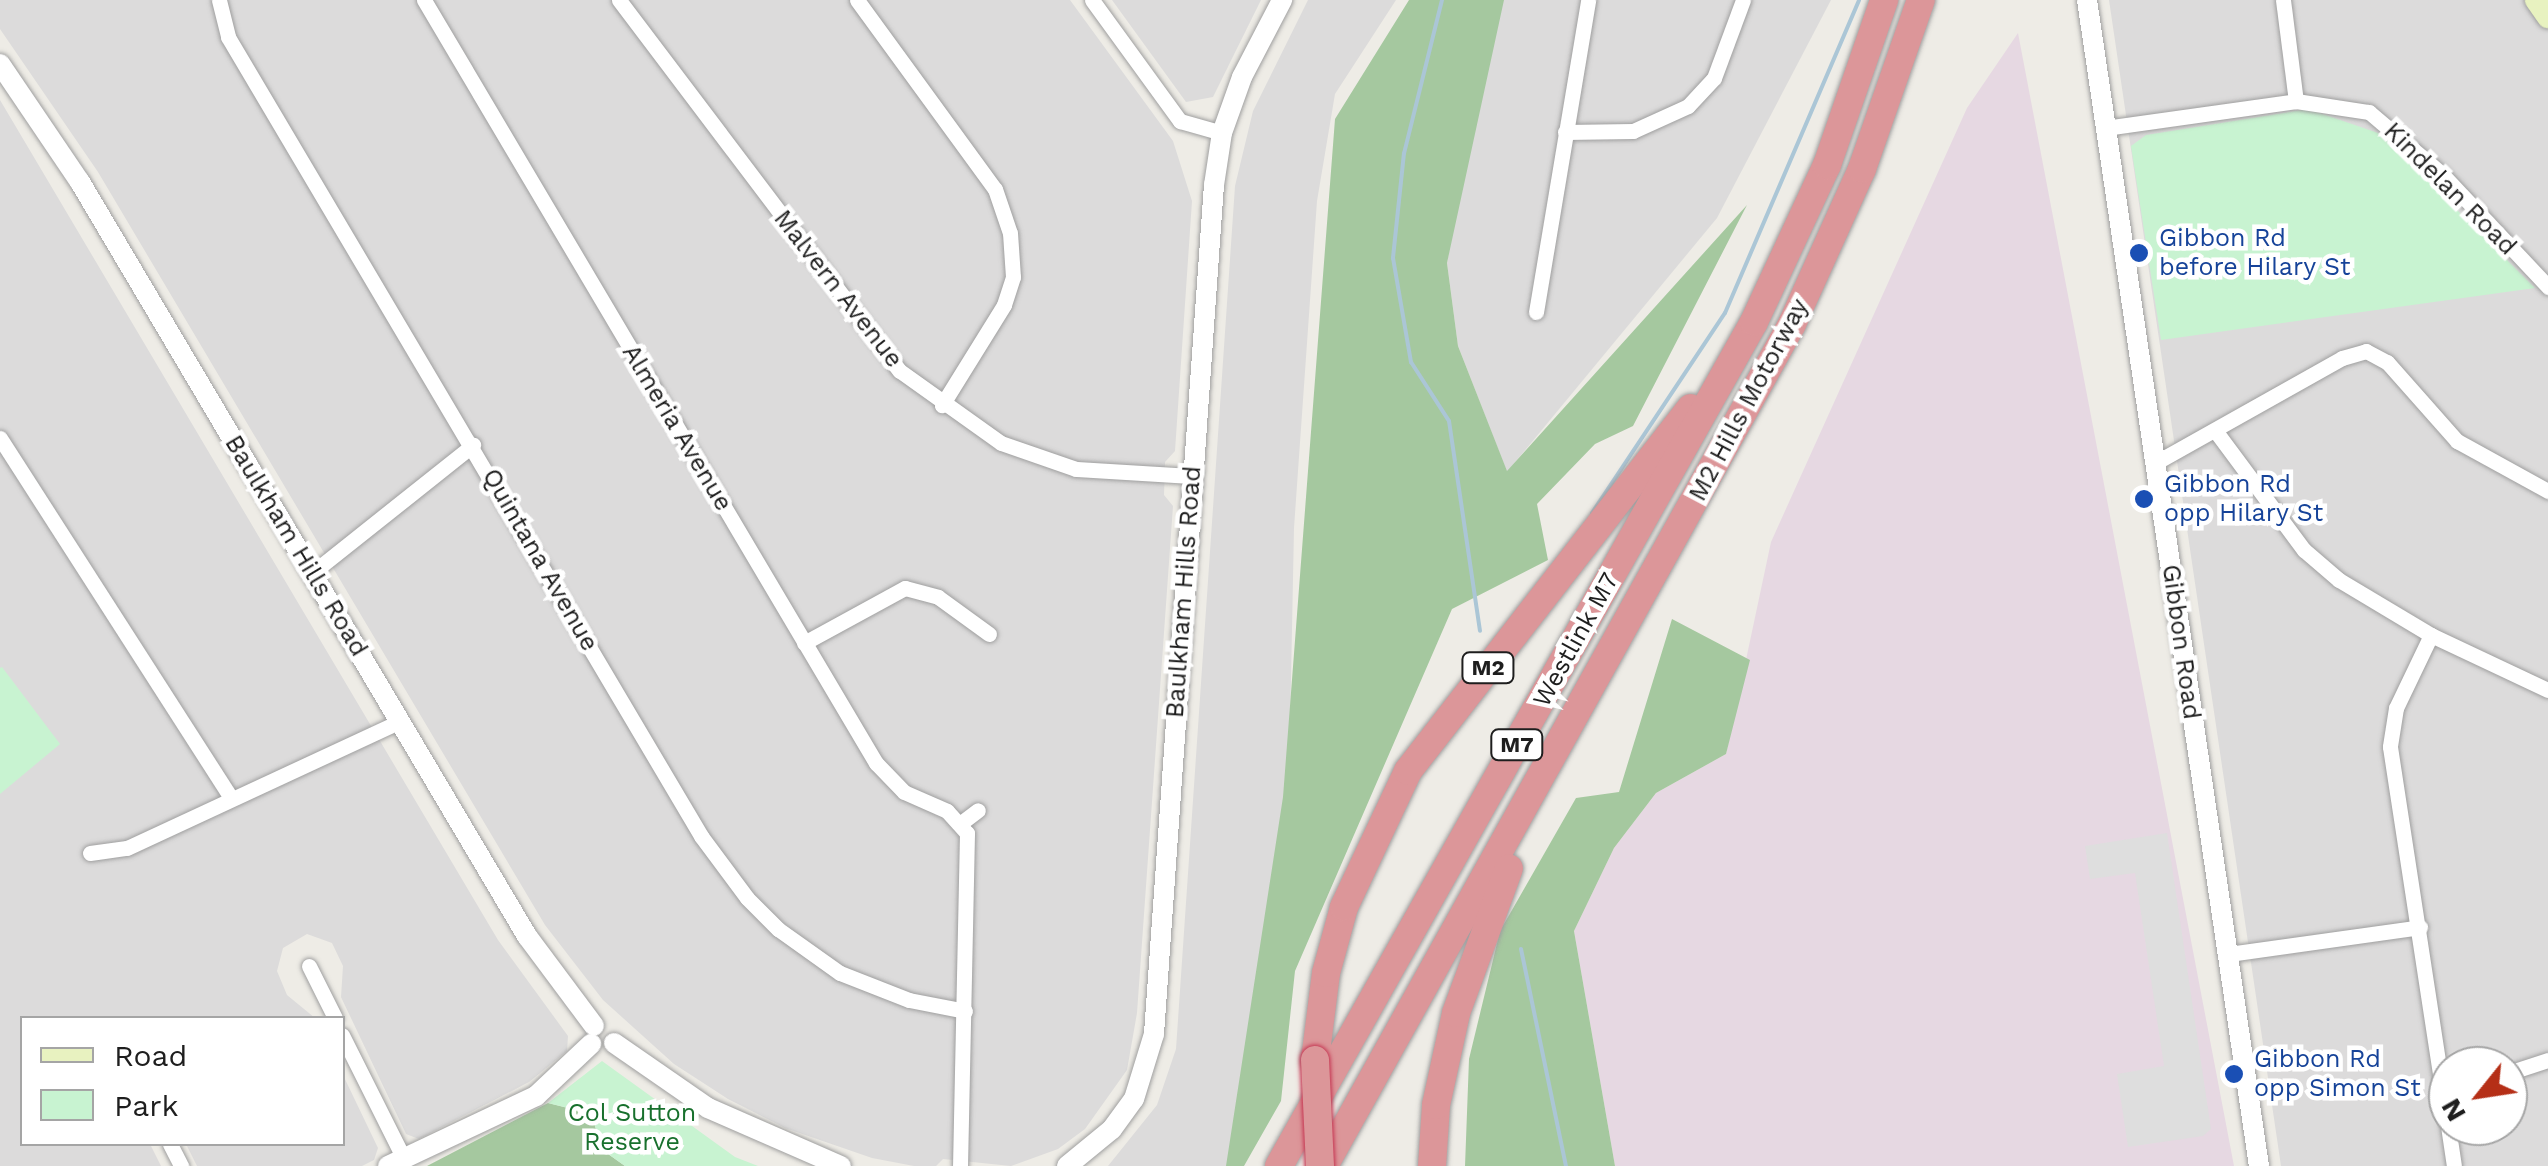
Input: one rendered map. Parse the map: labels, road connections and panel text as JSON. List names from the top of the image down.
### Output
{
  "streets": {
    "highway": [
      "M2 Hills Motorway",
      "Westlink M7",
      "M2",
      "M7"
    ],
    "street": [
      "Kindelan Road",
      "Malvern Avenue",
      "Almeria Avenue",
      "Baulkham Hills Road",
      "Quintana Avenue",
      "Gibbon Road"
    ]
  },
  "crossings": [
    ["Kindelan Road", "Gibbon Road"],
    ["Malvern Avenue", "Baulkham Hills Road"],
    ["M2 Hills Motorway", "Westlink M7"],
    ["M2 Hills Motorway", "M2"],
    ["M2 Hills Motorway", "M7"],
    ["Westlink M7", "M2"],
    ["M2", "M7"]
  ],
  "parks": ["Col Sutton Reserve"],
  "places": ["Gibbon Rd before Hilary St", "Gibbon Rd opp Hilary St", "Gibbon Rd opp Simon St"],
  "legend": ["Road", "Park"],
  "north": "bottom left"
}
